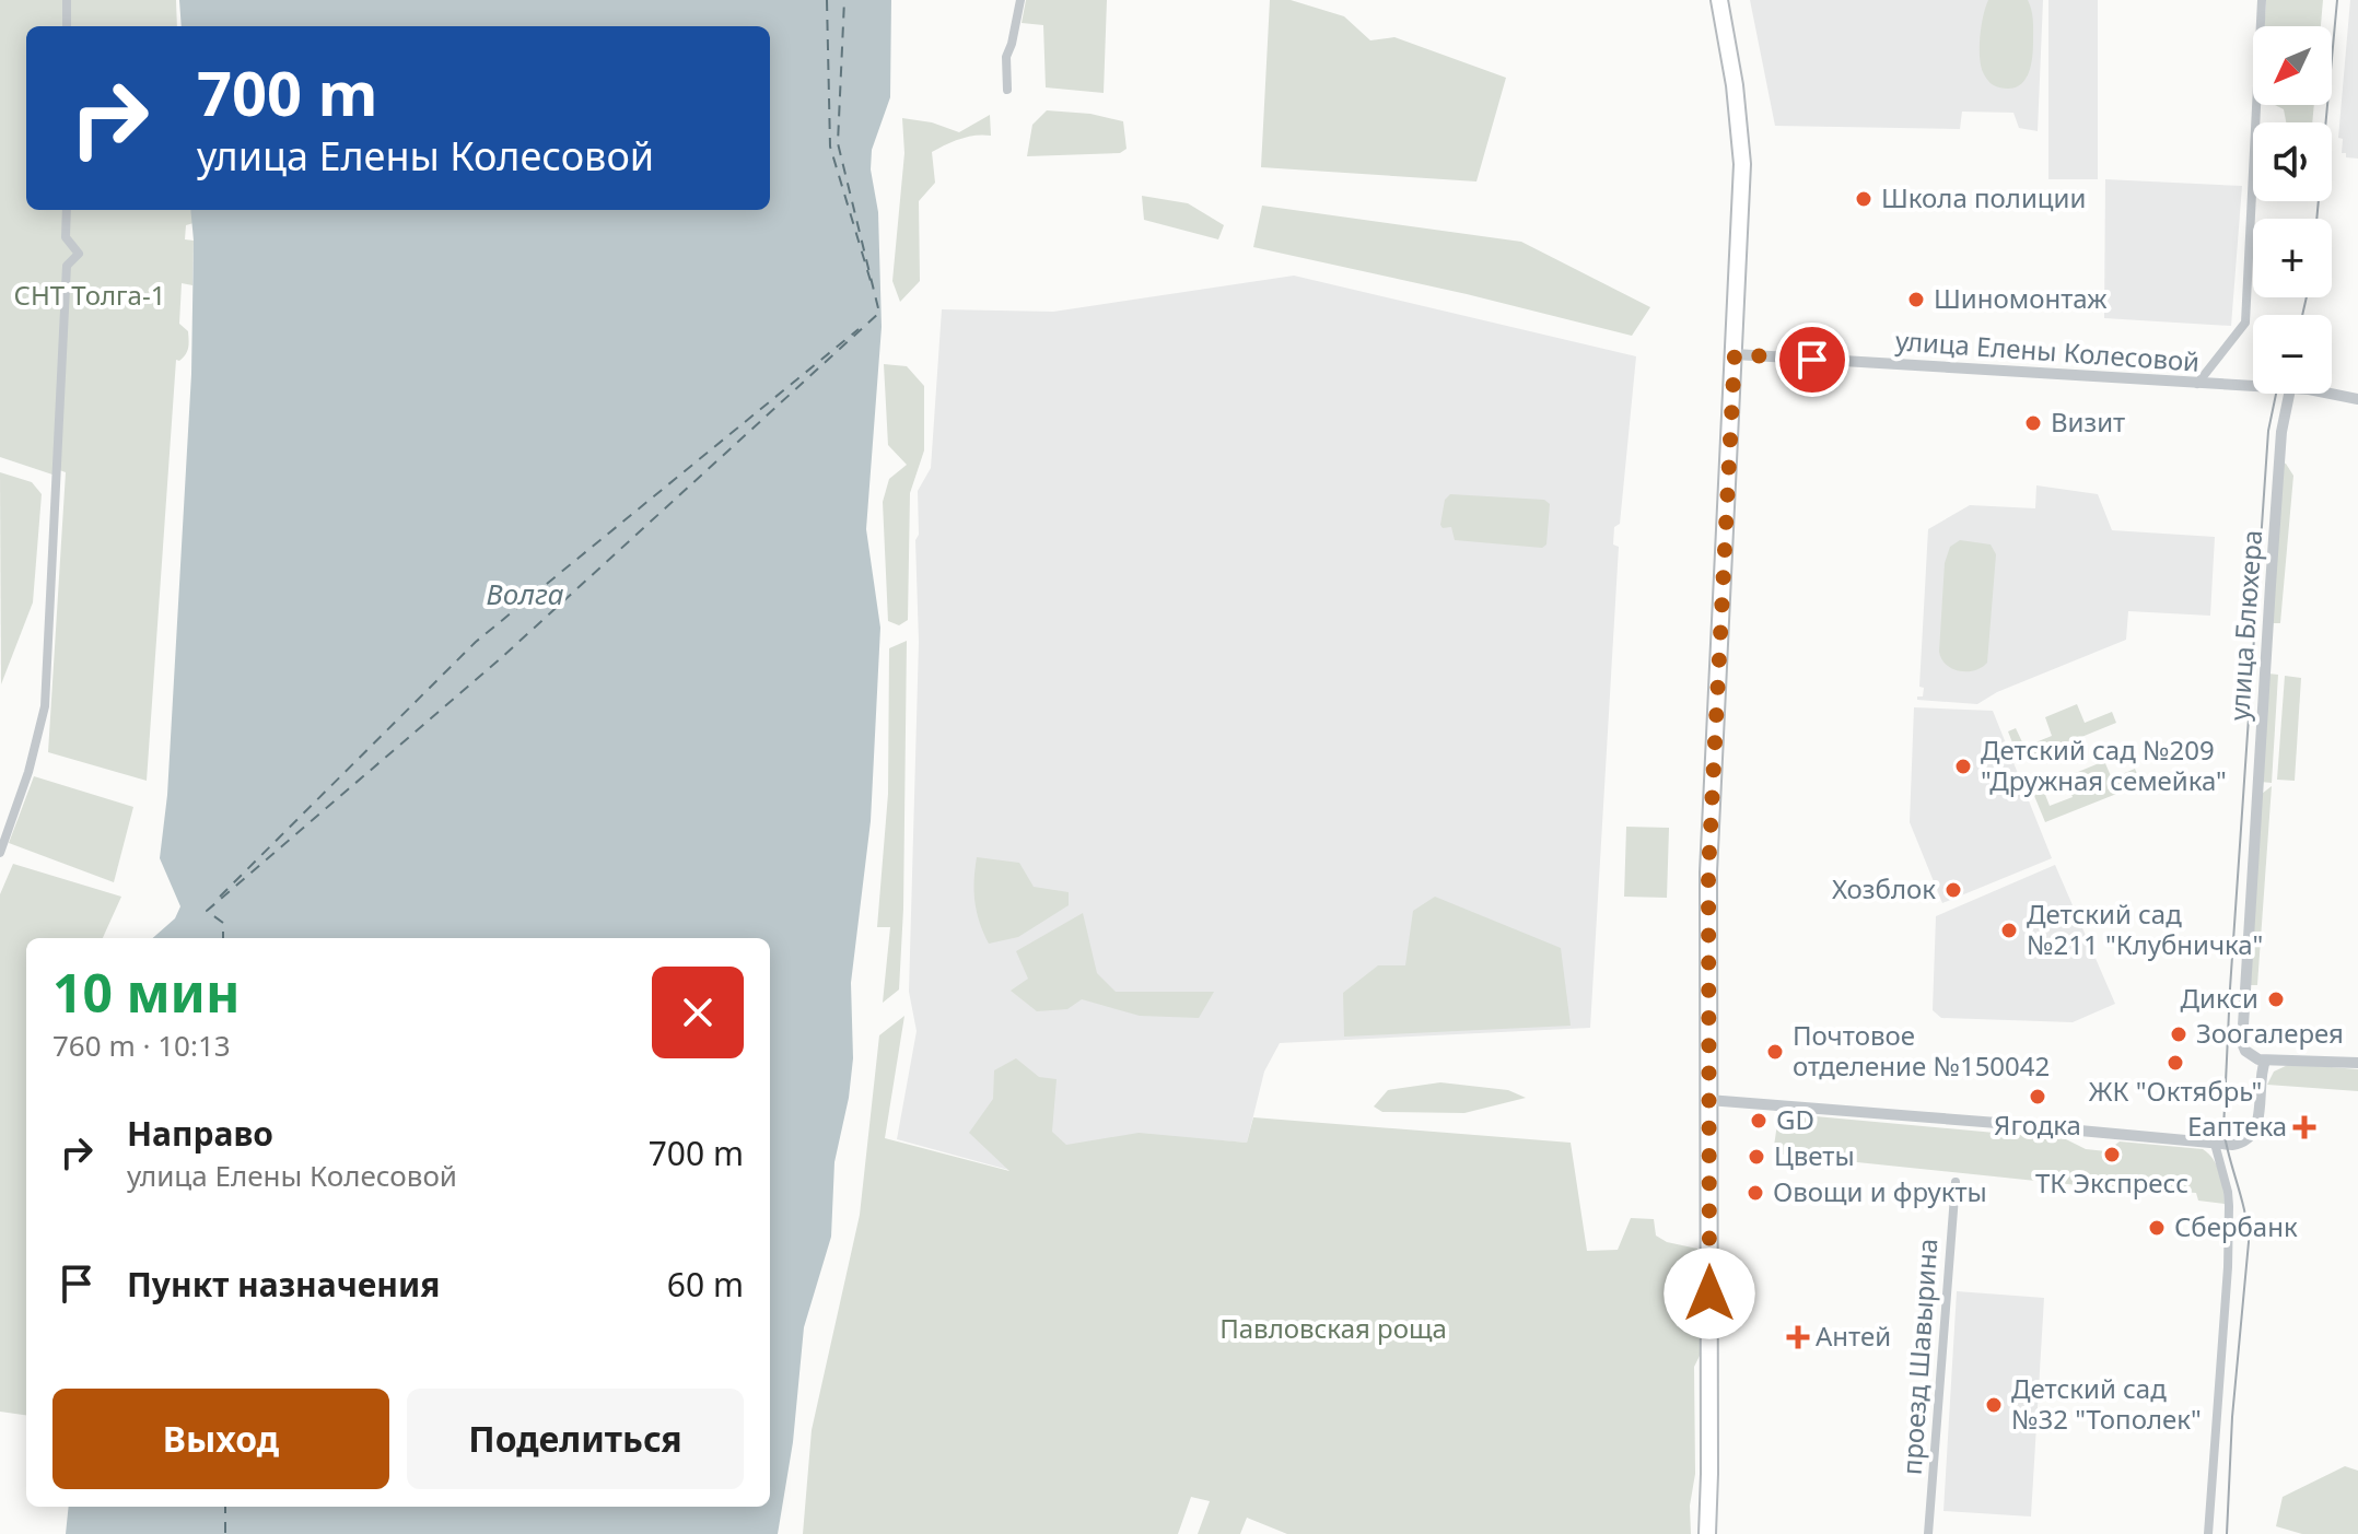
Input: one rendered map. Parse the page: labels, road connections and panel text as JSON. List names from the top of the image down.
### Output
{
  "streets": {
    "street": ["улица Елены Колесовой", "улица Блюхера", "проезд Шавырина"]
  },
  "water": ["Волга"],
  "parks": ["СНТ Толга-1", "Павловская роща"],
  "places": {
    "other": [
      "Школа полиции",
      "Шиномонтаж",
      "Визит",
      "Детский сад №209 \"Дружная семейка\"",
      "Хозблок",
      "Детский сад №211 \"Клубничка\"",
      "Дикси",
      "Зоогалерея",
      "Почтовое отделение №150042",
      "ЖК \"Октябрь\"",
      "Ягодка",
      "GD",
      "ТК Экспресс",
      "Цветы",
      "Овощи и фрукты",
      "Сбербанк",
      "Детский сад №32 \"Тополек\""
    ],
    "health": ["Еаптека", "Антей"]
  },
  "north": "bottom left",
  "page": {
    "map_buttons": ["+", "−"],
    "turn": ["700 m", "улица Елены Колесовой"],
    "heading": ["10 мин", "760 m · 10:13"],
    "list": [
      {
        "name": "Направо",
        "note": "улица Елены Колесовой",
        "value": "700 m"
      },
      {
        "name": "Пункт назначения",
        "value": "60 m"
      }
    ],
    "buttons": ["Выход", "Поделиться"]
  }
}
